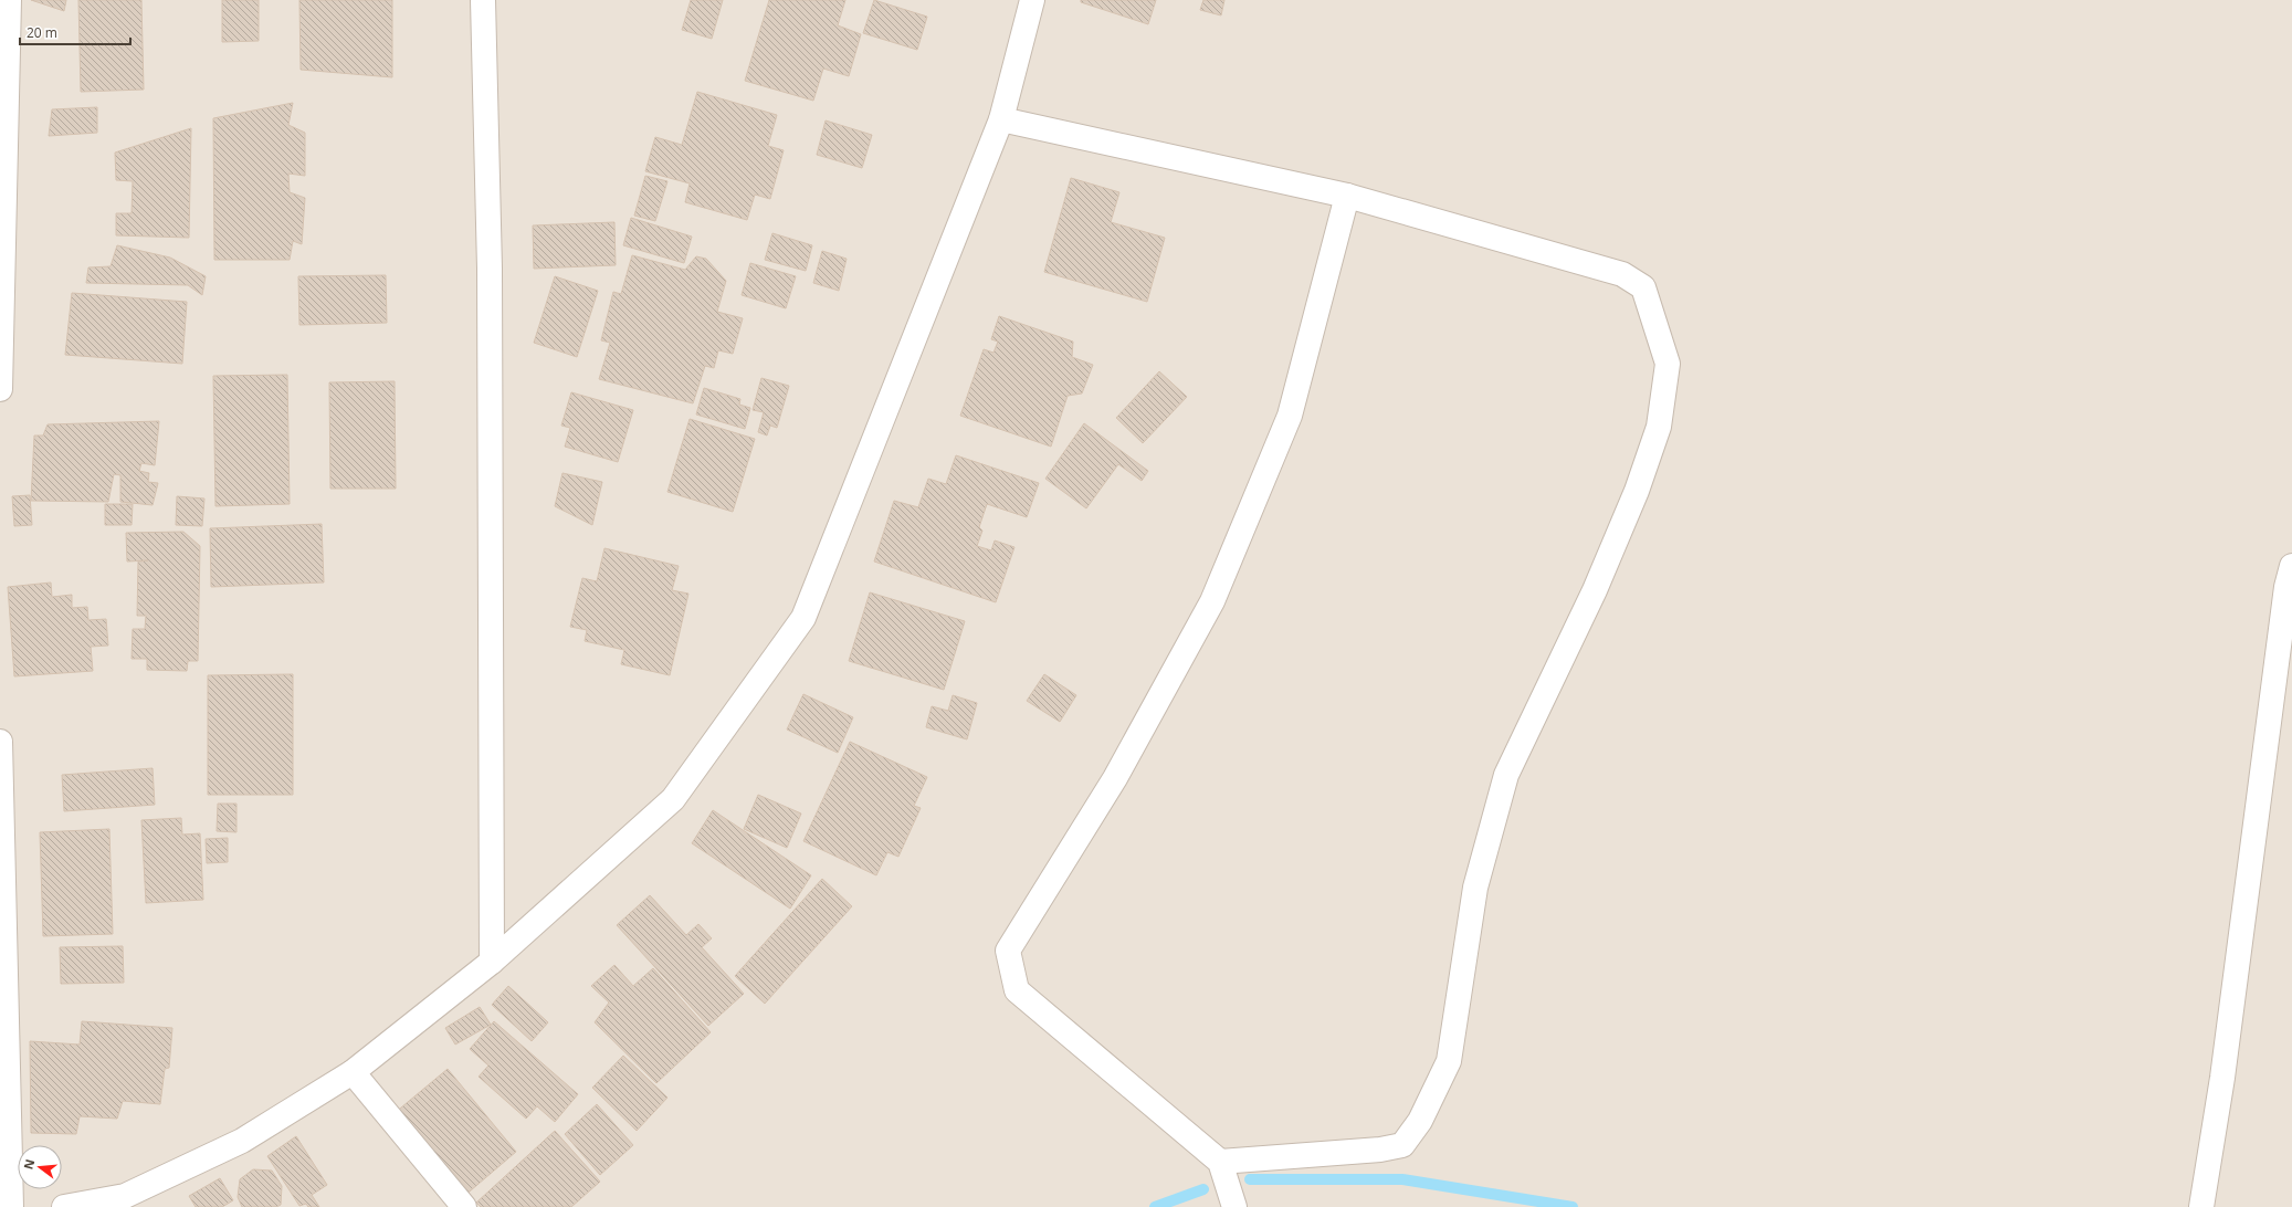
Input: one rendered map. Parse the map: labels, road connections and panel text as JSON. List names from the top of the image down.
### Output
{
  "scale_bar": "20 m",
  "north": "left"
}
